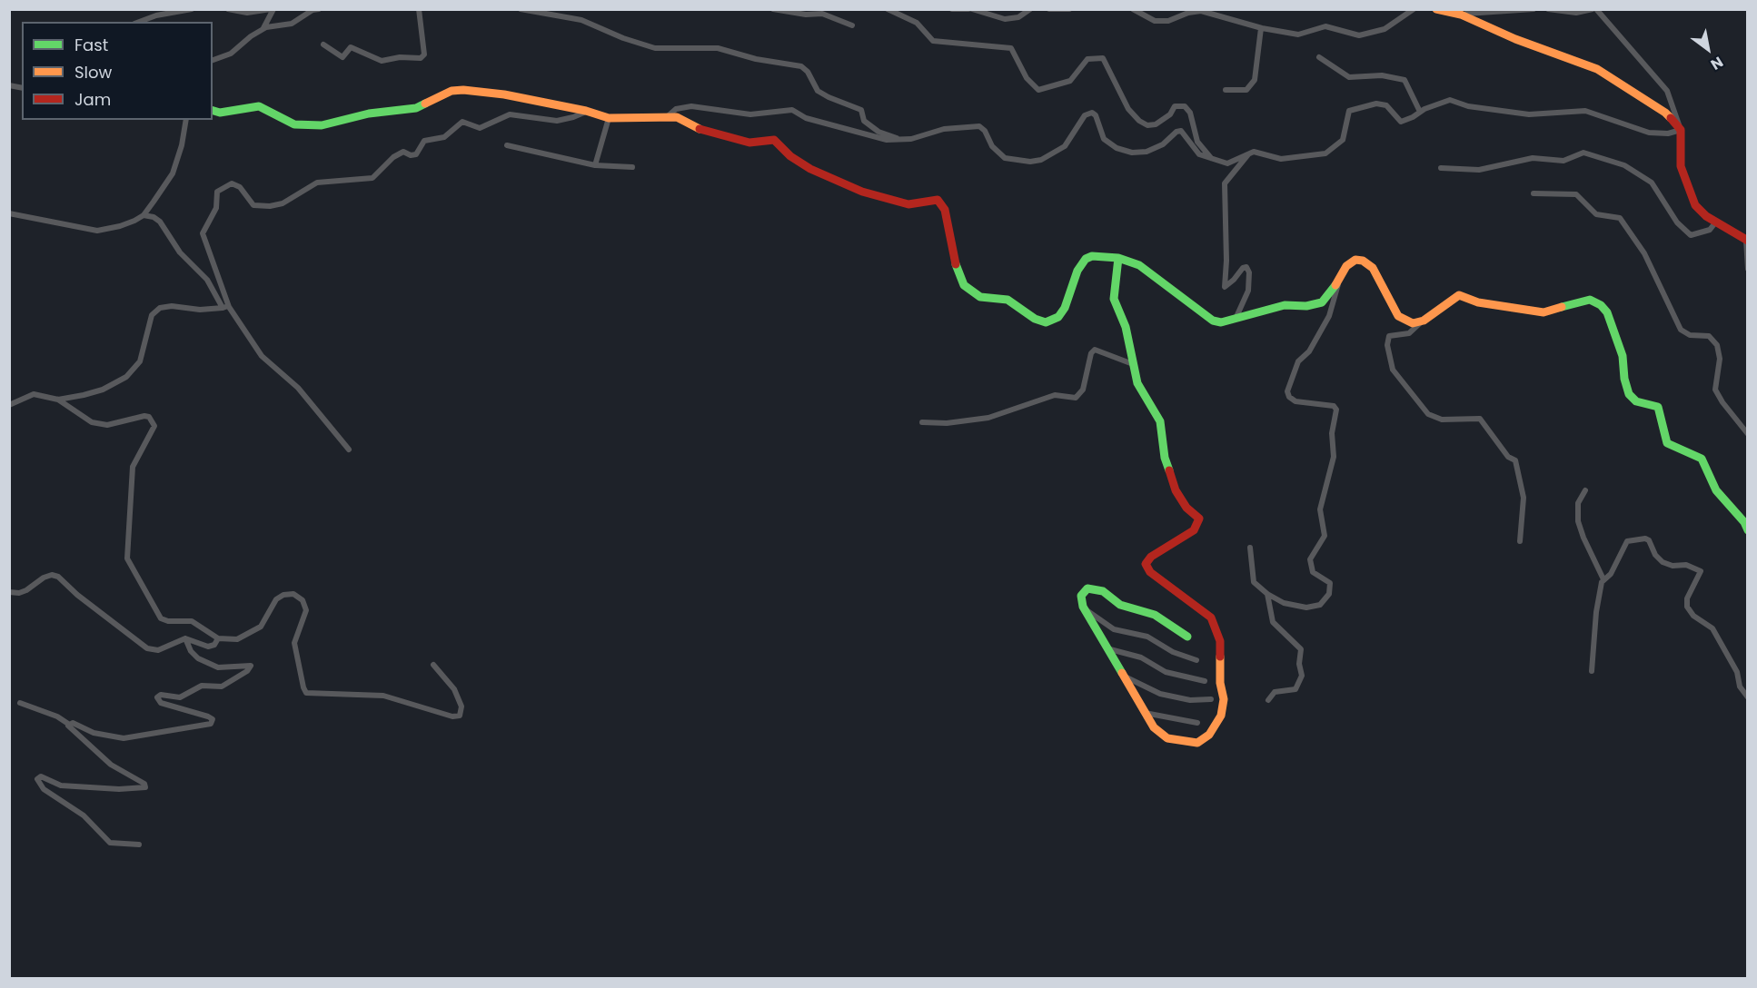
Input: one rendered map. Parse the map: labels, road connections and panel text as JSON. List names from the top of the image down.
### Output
{
  "legend": ["Fast", "Slow", "Jam"],
  "north": "bottom right"
}
